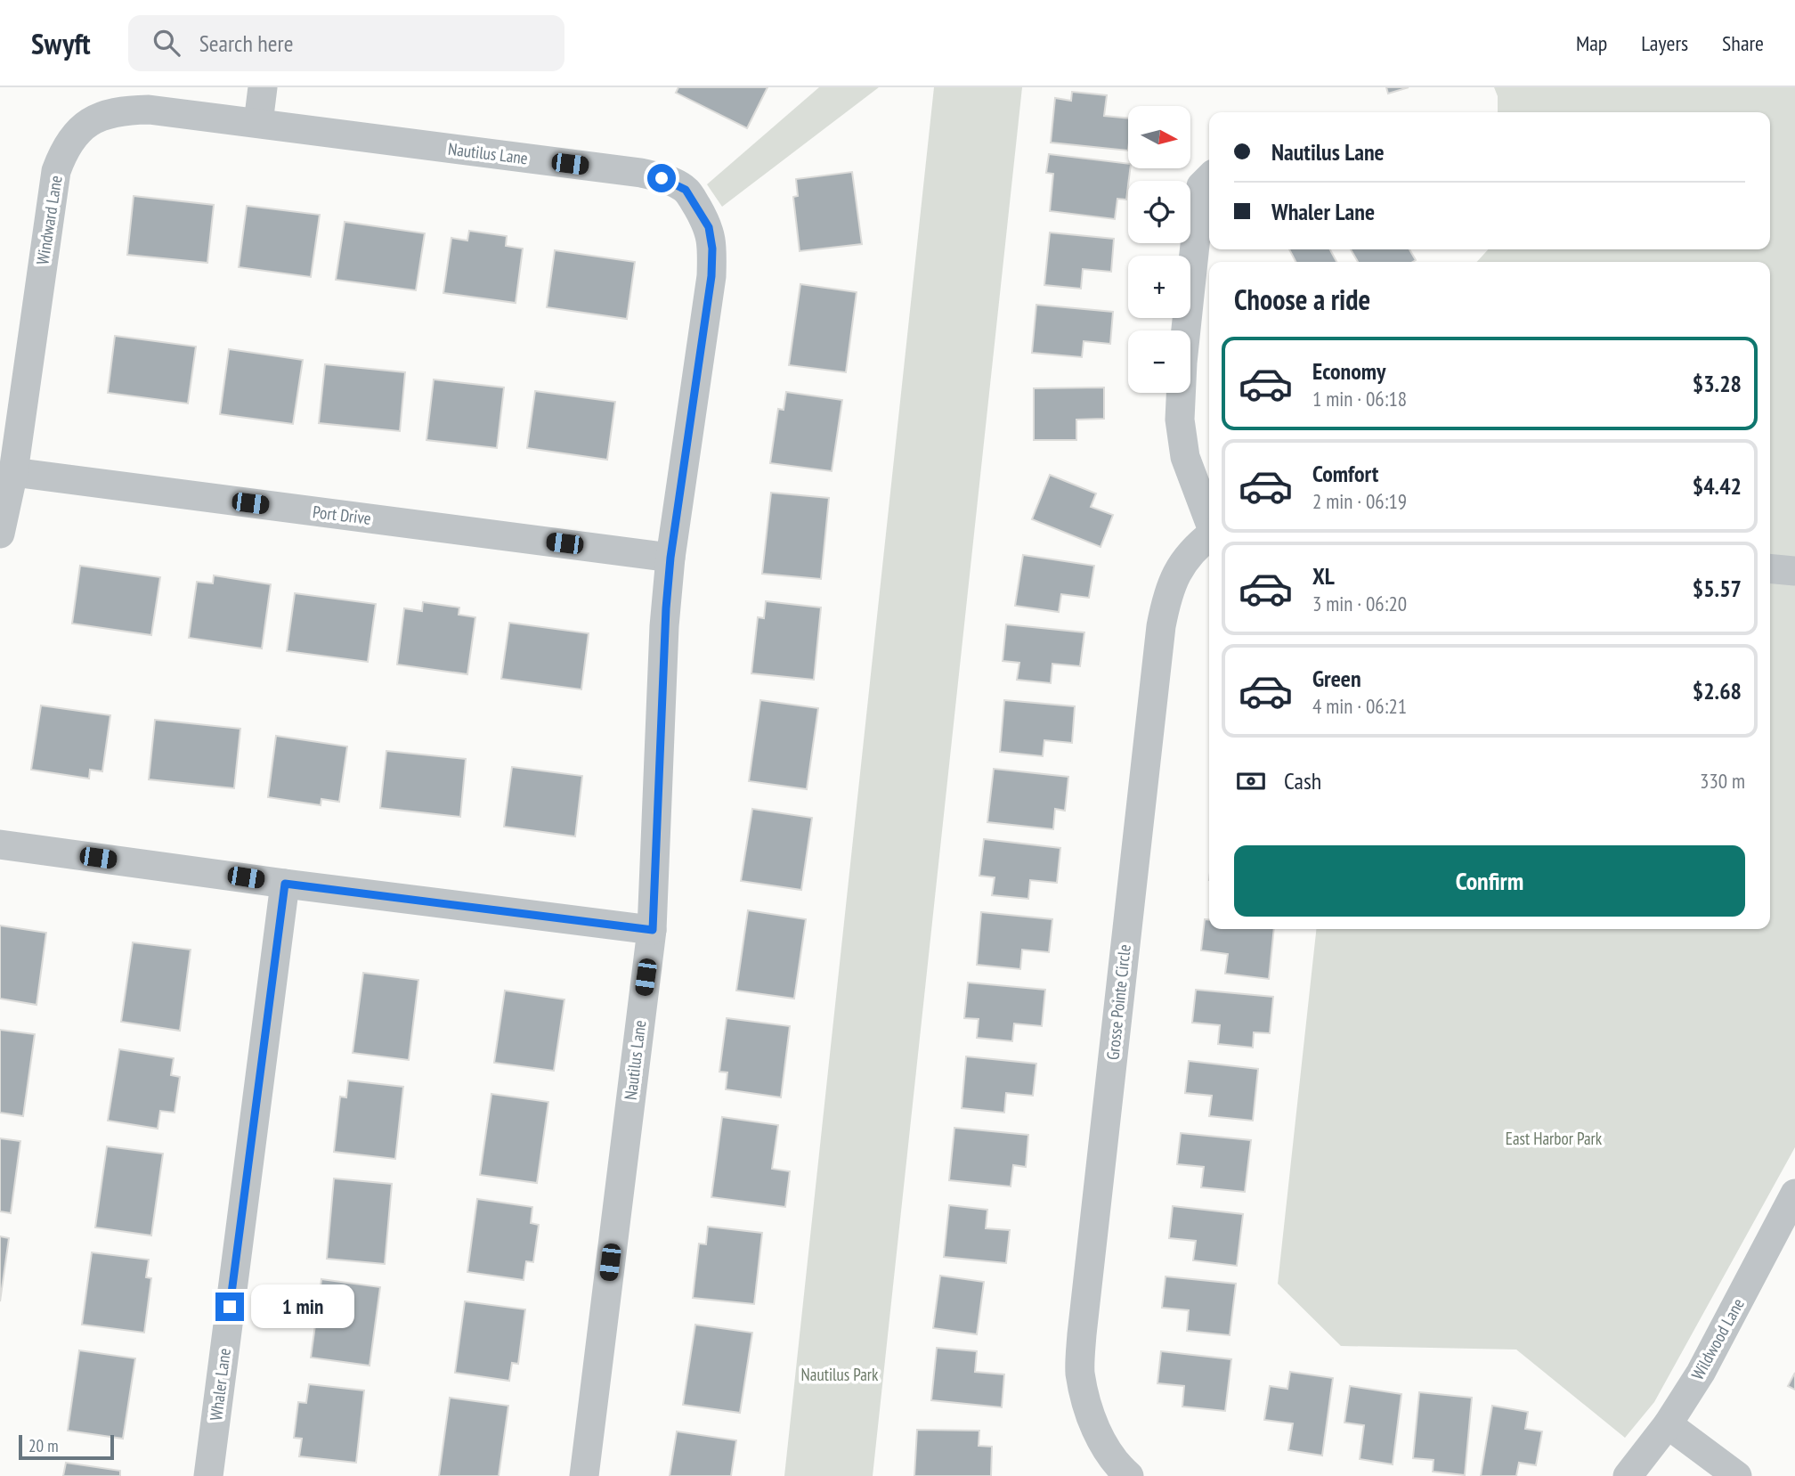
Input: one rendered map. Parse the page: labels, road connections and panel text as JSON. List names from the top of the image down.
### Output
{
  "streets": {
    "street": [
      "Nautilus Lane",
      "Windward Lane",
      "Port Drive",
      "Grosse Pointe Circle",
      "Wildwood Lane",
      "Whaler Lane"
    ]
  },
  "crossings": [
    ["Nautilus Lane", "Windward Lane"],
    ["Nautilus Lane", "Port Drive"],
    ["Windward Lane", "Port Drive"]
  ],
  "parks": ["East Harbor Park", "Nautilus Park"],
  "scale_bar": "20 m",
  "north": "right",
  "page": {
    "header": "Swyft",
    "search": "Search here",
    "nav": ["Map", "Layers", "Share"],
    "map_buttons": ["+", "−"],
    "banner": ["Nautilus Lane", "Whaler Lane"],
    "heading": "Choose a ride",
    "list": [
      {
        "name": "Economy",
        "note": "1 min · 06:18",
        "value": "$3.28"
      },
      {
        "name": "Comfort",
        "note": "2 min · 06:19",
        "value": "$4.42"
      },
      {
        "name": "XL",
        "note": "3 min · 06:20",
        "value": "$5.57"
      },
      {
        "name": "Green",
        "note": "4 min · 06:21",
        "value": "$2.68"
      }
    ],
    "pay": ["Cash", "330 m"],
    "buttons": "Confirm",
    "bubble": "1 min",
    "scale": "20 m"
  }
}
